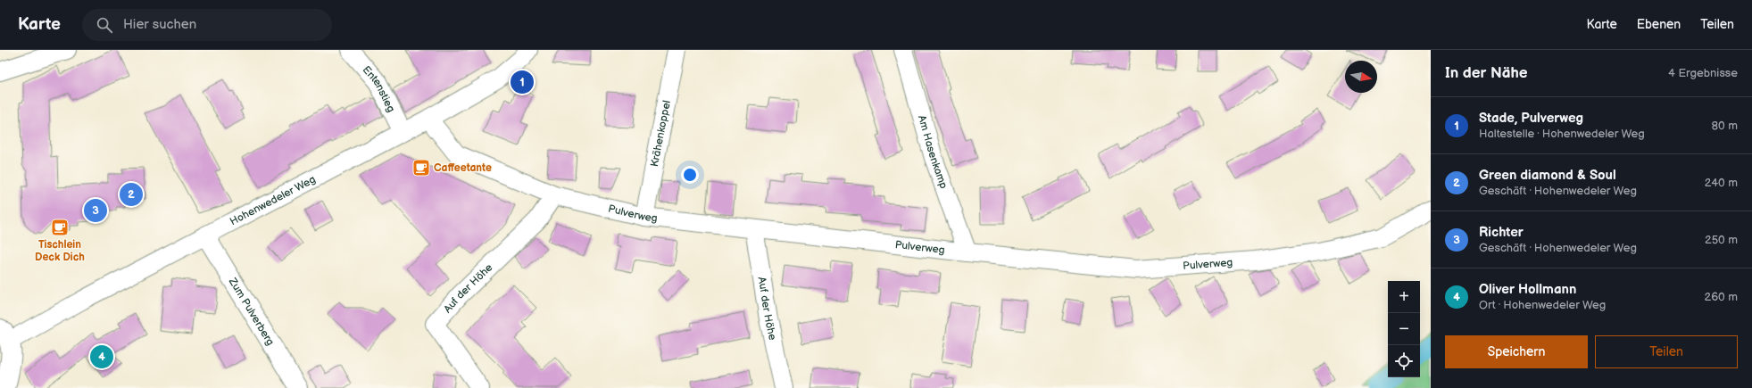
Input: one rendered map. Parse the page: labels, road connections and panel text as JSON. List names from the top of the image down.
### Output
{
  "streets": {
    "street": [
      "Entenstieg",
      "Krähenkoppel",
      "Am Hasenkamp",
      "Hohenwedeler Weg",
      "Pulverweg",
      "Auf der Höhe",
      "Zum Pulverberg"
    ]
  },
  "crossings": [
    ["Entenstieg", "Hohenwedeler Weg"],
    ["Krähenkoppel", "Pulverweg"],
    ["Am Hasenkamp", "Pulverweg"],
    ["Hohenwedeler Weg", "Pulverweg"],
    ["Hohenwedeler Weg", "Zum Pulverberg"],
    ["Pulverweg", "Auf der Höhe"]
  ],
  "places": {
    "cafe": ["Caffeetante", "Tischlein Deck Dich"]
  },
  "north": "right",
  "page": {
    "header": "Karte",
    "search": "Hier suchen",
    "nav": ["Karte", "Ebenen", "Teilen"],
    "heading": ["In der Nähe", "4 Ergebnisse"],
    "pins": [
      "1",
      "2",
      "3",
      "4"
    ],
    "list": [
      {
        "mark": "1",
        "name": "Stade, Pulverweg",
        "note": "Haltestelle · Hohenwedeler Weg",
        "value": "80 m"
      },
      {
        "mark": "2",
        "name": "Green diamond & Soul",
        "note": "Geschäft · Hohenwedeler Weg",
        "value": "240 m"
      },
      {
        "mark": "3",
        "name": "Richter",
        "note": "Geschäft · Hohenwedeler Weg",
        "value": "250 m"
      },
      {
        "mark": "4",
        "name": "Oliver Hollmann",
        "note": "Ort · Hohenwedeler Weg",
        "value": "260 m"
      }
    ],
    "map_buttons": ["+", "−"],
    "buttons": ["Speichern", "Teilen"]
  }
}
